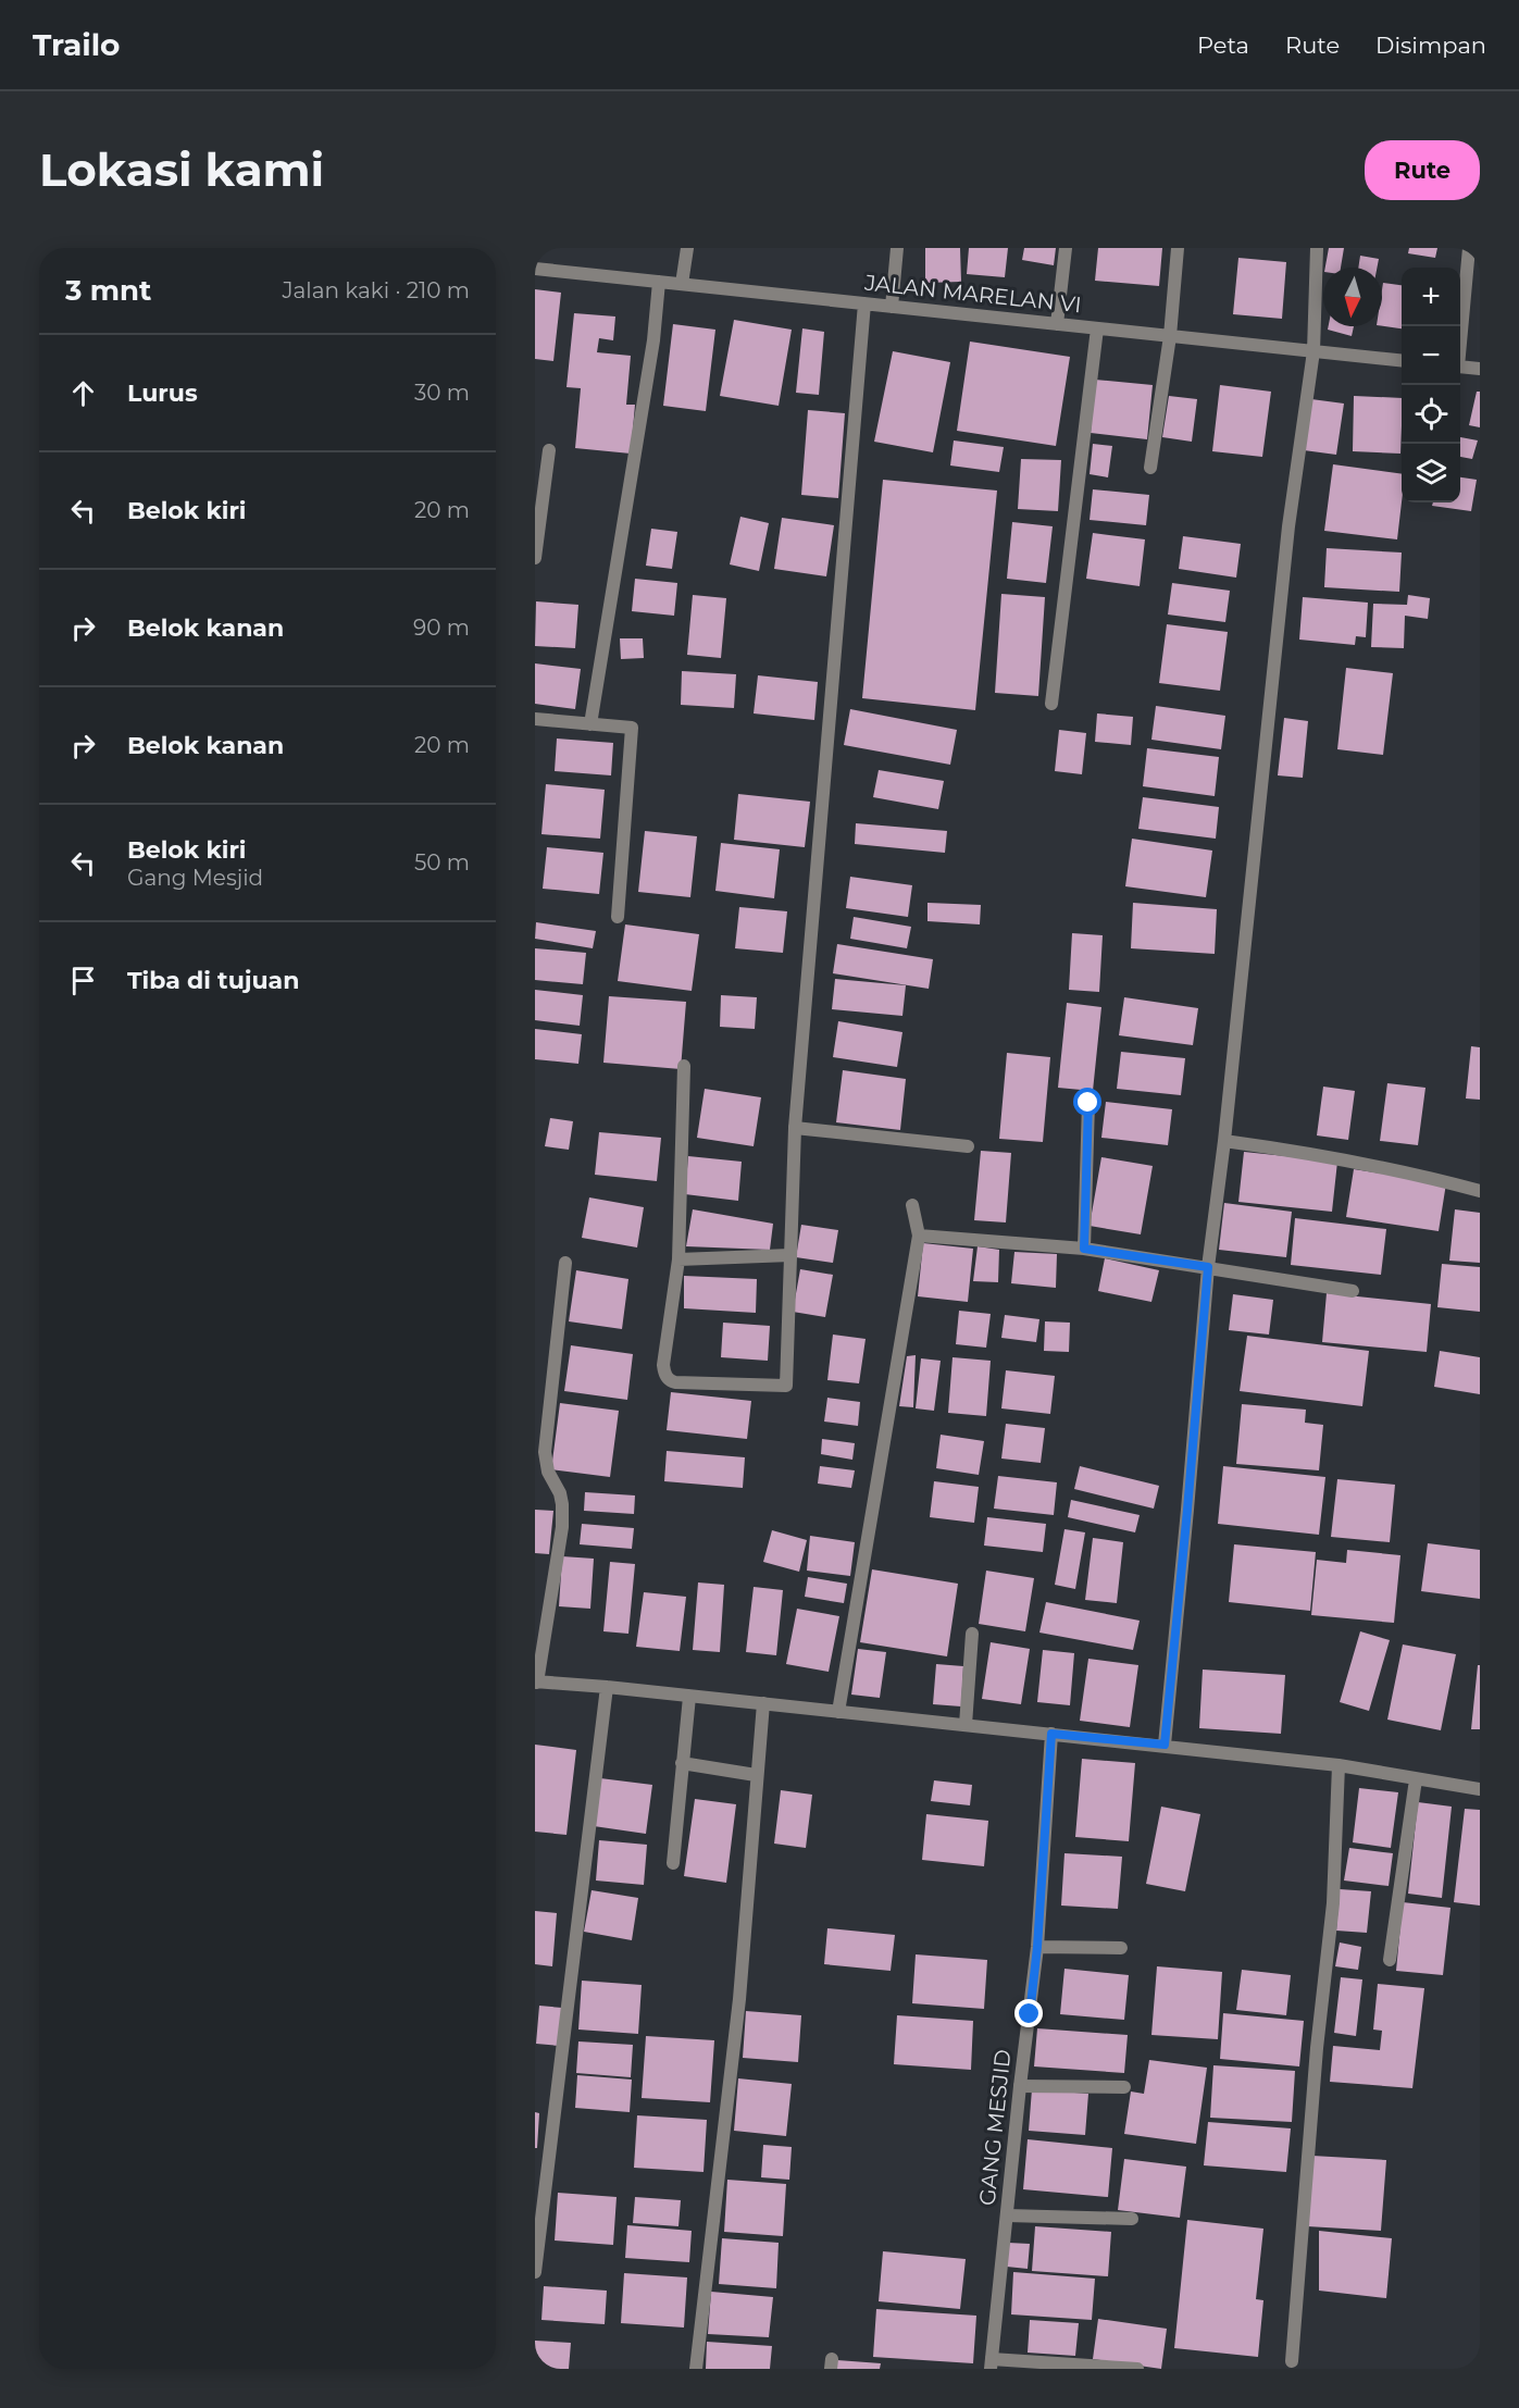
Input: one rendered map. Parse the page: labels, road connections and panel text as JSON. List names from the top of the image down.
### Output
{
  "streets": {
    "street": ["JALAN MARELAN VI", "GANG MESJID"]
  },
  "north": "bottom",
  "page": {
    "header": "Trailo",
    "nav": ["Peta", "Rute", "Disimpan"],
    "buttons": "Rute",
    "title": "Lokasi kami",
    "heading": ["3 mnt", "Jalan kaki · 210 m"],
    "map_buttons": ["+", "−"],
    "list": [
      ["Lurus", "30 m"],
      ["Belok kiri", "20 m"],
      ["Belok kanan", "90 m"],
      ["Belok kanan", "20 m"],
      ["Belok kiri", "Gang Mesjid", "50 m"],
      "Tiba di tujuan"
    ]
  }
}
